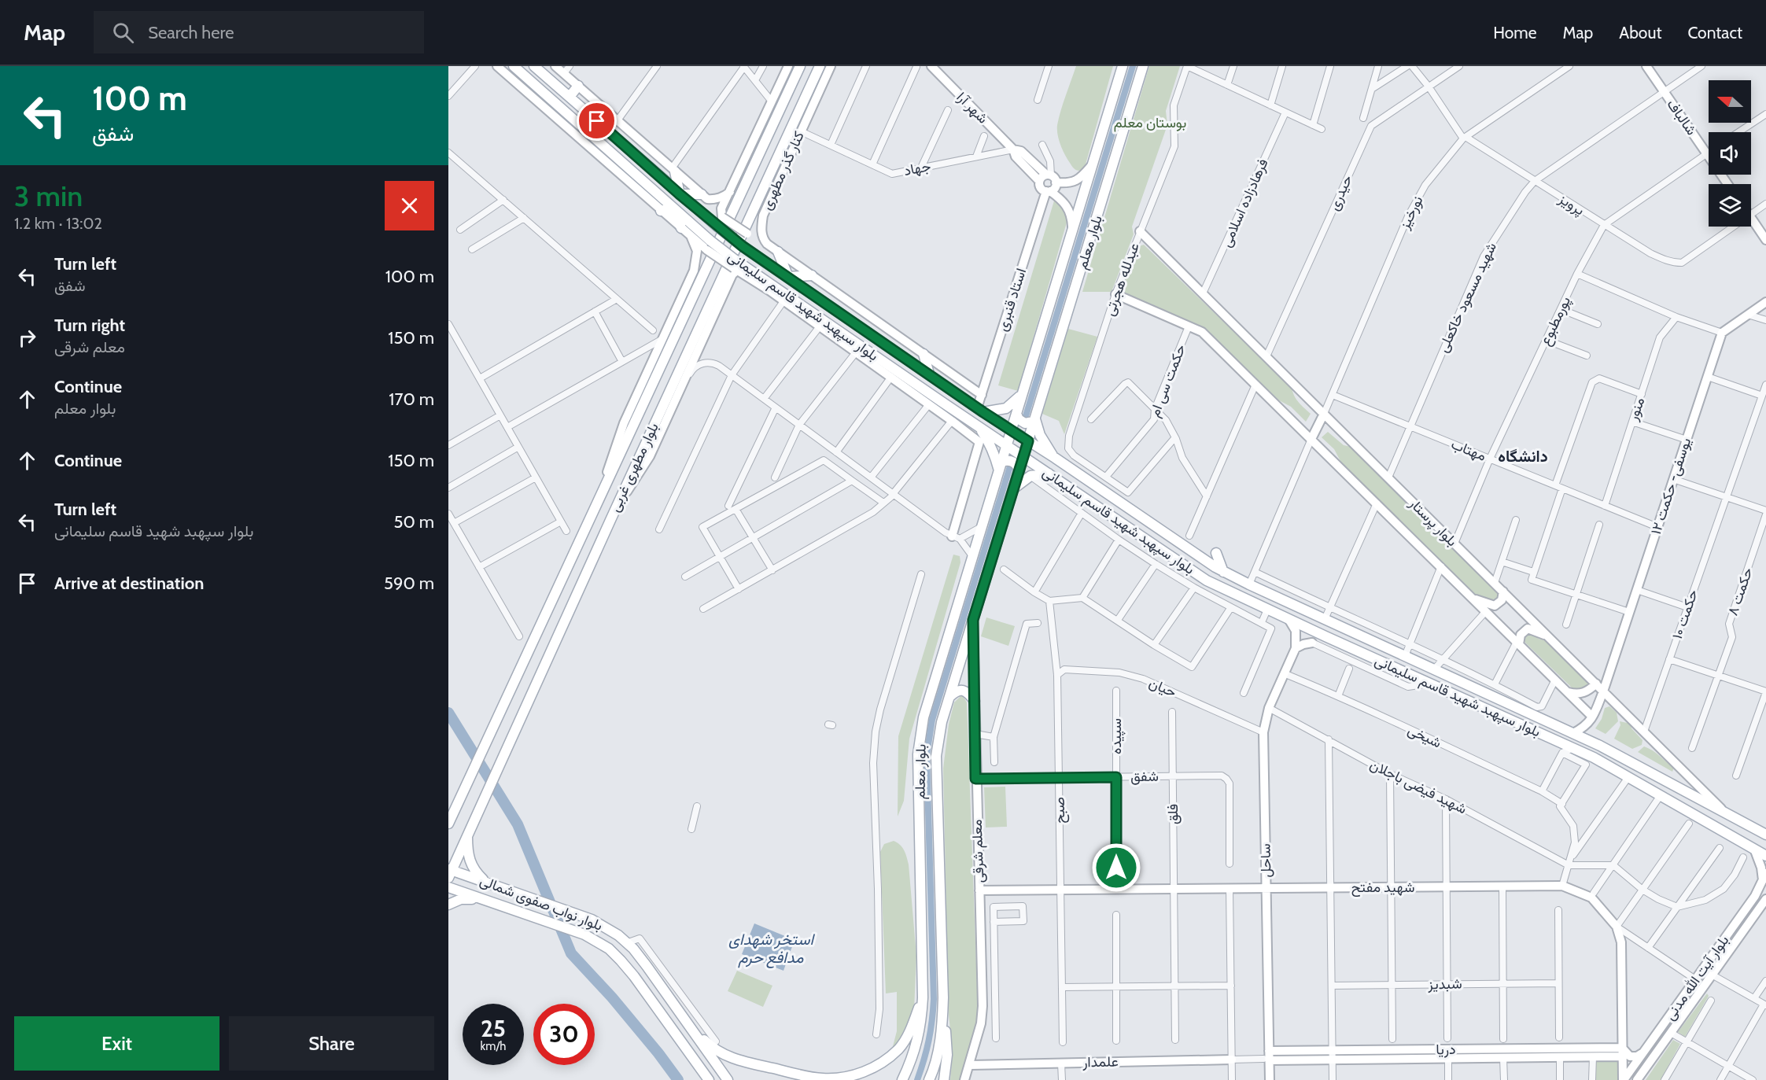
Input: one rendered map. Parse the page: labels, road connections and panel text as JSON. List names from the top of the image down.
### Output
{
  "streets": {
    "main road": [
      "بلوار معلم",
      "بلوار سپهبد شهید قاسم سلیمانی",
      "بلوار مطهری غربی",
      "بلوار نواب صفوی شمالی"
    ],
    "street": [
      "شهر آرا",
      "شالباف",
      "جهاد",
      "کنار گذر مطهری",
      "حیدری",
      "فرهادزاده اسلامی",
      "پرویز",
      "نورخیز",
      "عبدلله هجرتی",
      "شهید مسعود خاکعلی",
      "استاد قنبری",
      "پورمطبوع",
      "حکمت سی ام",
      "منور",
      "مهتاب",
      "یوسفی- حکمت ۱۲",
      "بلوار پرستار",
      "حکمت ۸",
      "حکمت ۱۰",
      "حیان",
      "سپیده",
      "شیخی",
      "شفق",
      "شهید فیضی باجلان",
      "صبح",
      "فلق",
      "معلم شرقی",
      "ساحل",
      "شهید مفتح",
      "بلوار آیت الله مدنی",
      "شبدیز",
      "دریا",
      "علمدار"
    ]
  },
  "crossings": [
    ["شهر آرا", "جهاد"],
    ["شهر آرا", "بلوار معلم"],
    ["شهر آرا", "استاد قنبری"],
    ["شالباف", "شهید مسعود خاکعلی"],
    ["شالباف", "پورمطبوع"],
    ["جهاد", "کنار گذر مطهری"],
    ["کنار گذر مطهری", "استاد قنبری"],
    ["حیدری", "پرویز"],
    ["حیدری", "بلوار پرستار"],
    ["فرهادزاده اسلامی", "بلوار پرستار"],
    ["پرویز", "نورخیز"],
    ["پرویز", "شهید مسعود خاکعلی"],
    ["پرویز", "پورمطبوع"],
    ["نورخیز", "مهتاب"],
    ["نورخیز", "بلوار پرستار"],
    ["بلوار معلم", "بلوار سپهبد شهید قاسم سلیمانی"],
    ["بلوار معلم", "معلم شرقی"],
    ["عبدلله هجرتی", "حکمت سی ام"],
    ["عبدلله هجرتی", "بلوار پرستار"],
    ["شهید مسعود خاکعلی", "مهتاب"],
    ["شهید مسعود خاکعلی", "بلوار پرستار"],
    ["استاد قنبری", "بلوار سپهبد شهید قاسم سلیمانی"],
    ["بلوار سپهبد شهید قاسم سلیمانی", "بلوار پرستار"],
    ["پورمطبوع", "مهتاب"],
    ["پورمطبوع", "بلوار پرستار"],
    ["حکمت سی ام", "بلوار پرستار"],
    ["منور", "مهتاب"],
    ["مهتاب", "یوسفی- حکمت ۱۲"],
    ["بلوار مطهری غربی", "بلوار نواب صفوی شمالی"],
    ["یوسفی- حکمت ۱۲", "بلوار پرستار"],
    ["بلوار پرستار", "حکمت ۱۰"],
    ["حیان", "صبح"],
    ["حیان", "ساحل"],
    ["سپیده", "شفق"],
    ["شیخی", "ساحل"],
    ["شفق", "صبح"],
    ["شفق", "فلق"],
    ["شفق", "معلم شرقی"],
    ["شهید فیضی باجلان", "ساحل"],
    ["صبح", "شهید مفتح"],
    ["فلق", "شهید مفتح"],
    ["معلم شرقی", "شهید مفتح"],
    ["معلم شرقی", "علمدار"],
    ["ساحل", "شهید مفتح"],
    ["ساحل", "دریا"],
    ["شهید مفتح", "بلوار آیت الله مدنی"],
    ["شهید مفتح", "دریا"],
    ["بلوار آیت الله مدنی", "دریا"]
  ],
  "districts": ["دانشگاه"],
  "water": ["استخر شهدای مدافع حرم"],
  "parks": ["بوستان معلم"],
  "north": "left",
  "page": {
    "header": "Map",
    "search": "Search here",
    "nav": [
      "Home",
      "Map",
      "About",
      "Contact"
    ],
    "turn": ["100 m", "شفق"],
    "heading": ["3 min", "1.2 km · 13:02"],
    "list": [
      {
        "name": "Turn left",
        "note": "شفق",
        "value": "100 m"
      },
      {
        "name": "Turn right",
        "note": "معلم شرقی",
        "value": "150 m"
      },
      {
        "name": "Continue",
        "note": "بلوار معلم",
        "value": "170 m"
      },
      {
        "name": "Continue",
        "value": "150 m"
      },
      {
        "name": "Turn left",
        "note": "بلوار سپهبد شهید قاسم سلیمانی",
        "value": "50 m"
      },
      {
        "name": "Arrive at destination",
        "value": "590 m"
      }
    ],
    "speed": "25 km/h",
    "limit": "30",
    "buttons": ["Exit", "Share"]
  }
}
